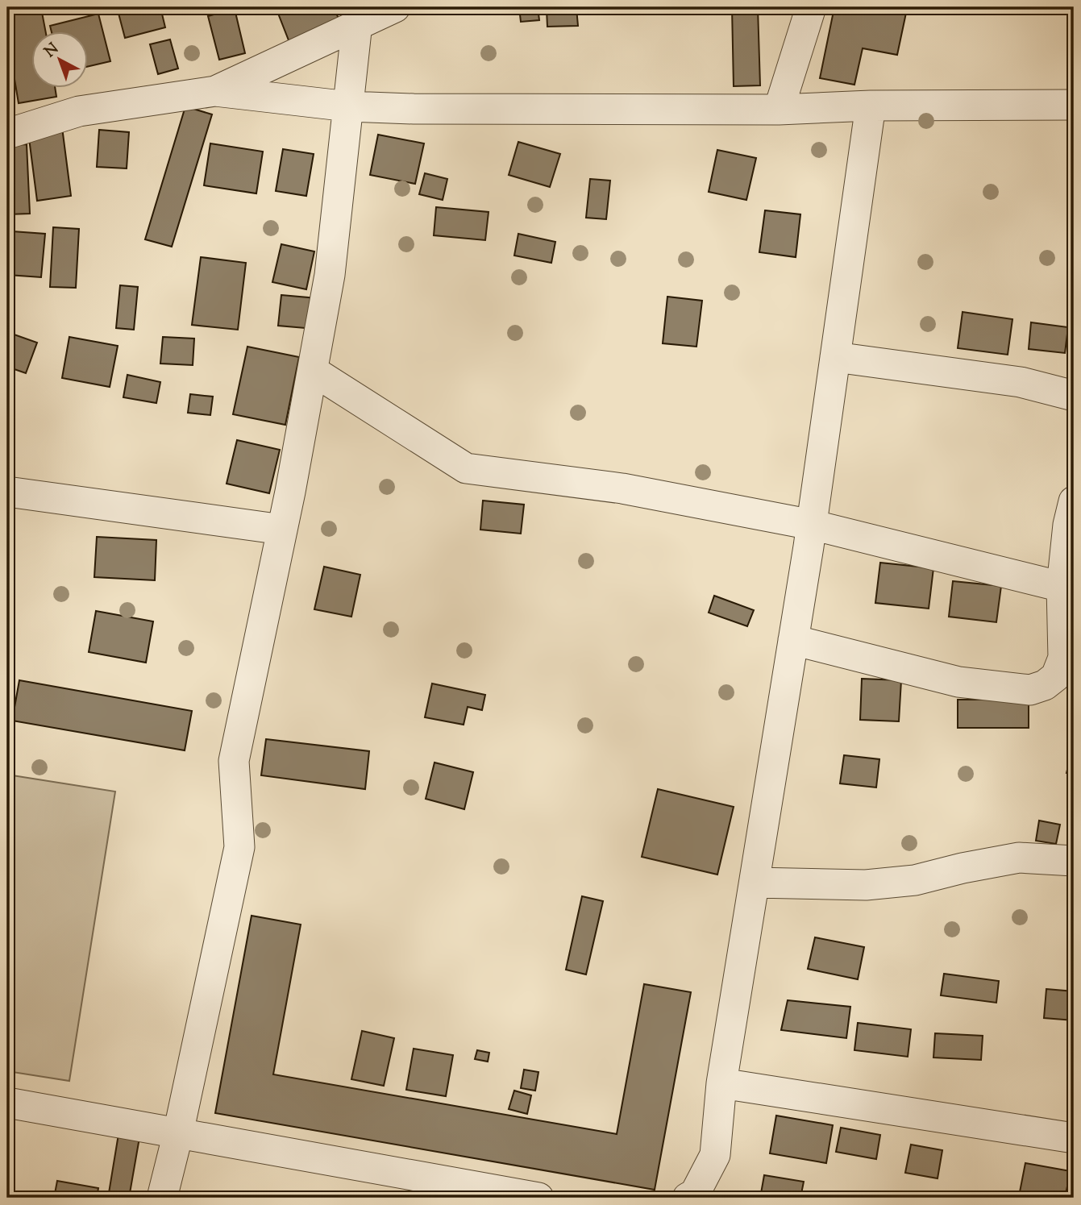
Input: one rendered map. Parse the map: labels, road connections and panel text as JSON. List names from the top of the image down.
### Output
{
  "north": "top left"
}
